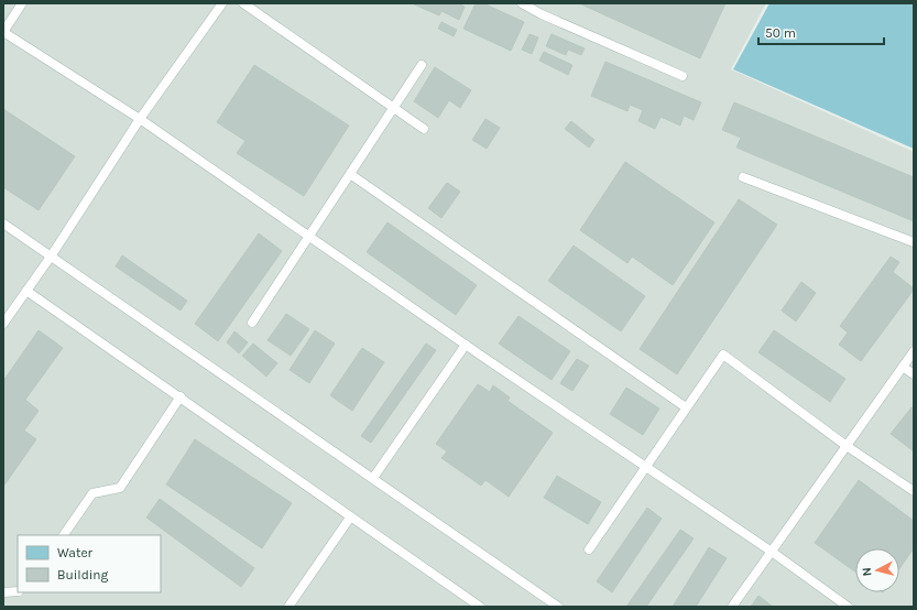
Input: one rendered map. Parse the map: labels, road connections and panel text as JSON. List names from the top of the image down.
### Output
{
  "legend": ["Water", "Building"],
  "scale_bar": "50 m",
  "north": "left"
}
